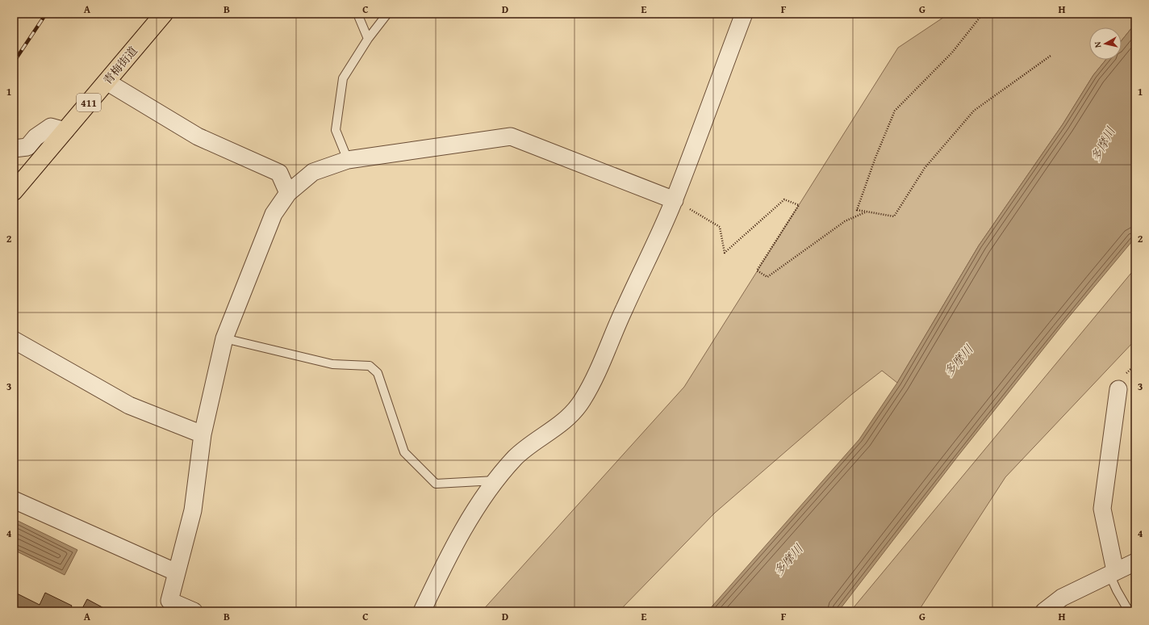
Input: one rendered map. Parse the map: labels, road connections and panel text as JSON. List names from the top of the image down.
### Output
{
  "streets": {
    "highway": ["青梅街道", "411"]
  },
  "water": ["多摩川"],
  "north": "left",
  "grid": {
    "columns": [
      "A",
      "B",
      "C",
      "D",
      "E",
      "F",
      "G",
      "H"
    ],
    "rows": [
      "1",
      "2",
      "3",
      "4"
    ]
  }
}
